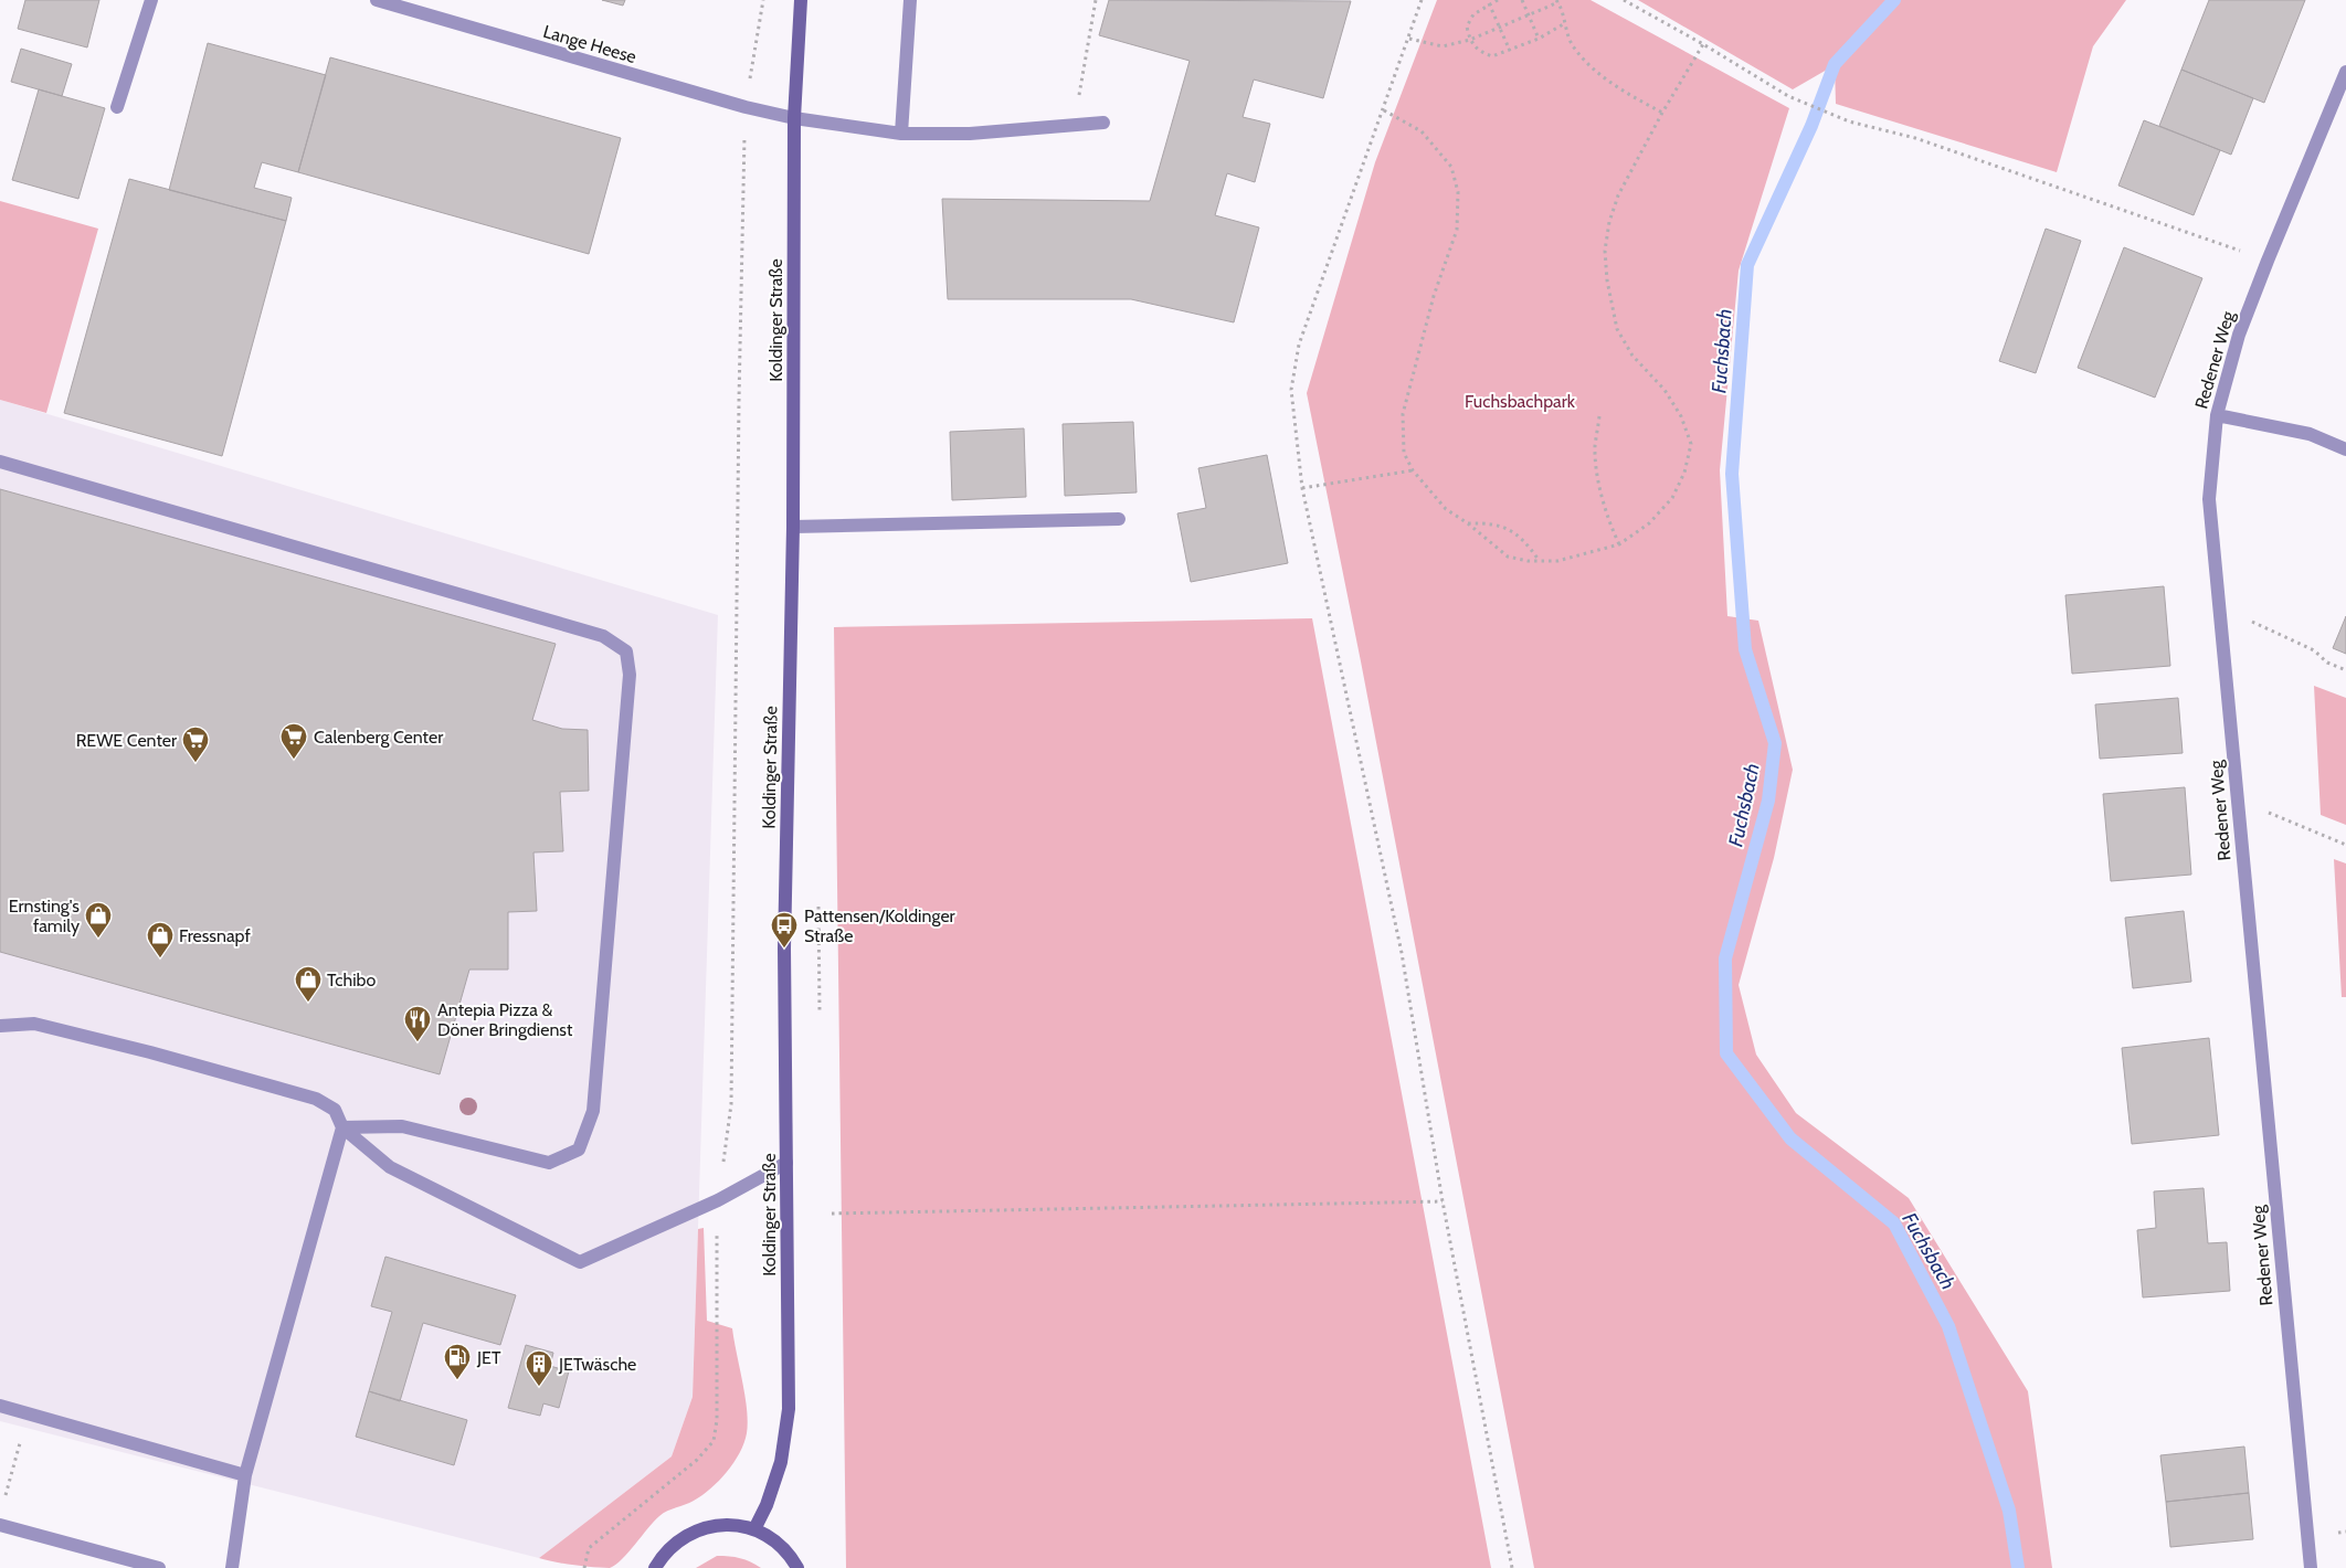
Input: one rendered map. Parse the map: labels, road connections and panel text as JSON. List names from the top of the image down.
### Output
{
  "streets": {
    "street": ["Lange Heese", "Koldinger Straße", "Redener Weg"]
  },
  "crossings": [
    ["Lange Heese", "Koldinger Straße"]
  ],
  "water": ["Fuchsbach"],
  "parks": ["Fuchsbachpark"],
  "places": {
    "supermarket": ["Calenberg Center", "REWE Center"],
    "shop": ["Ernsting's family", "Fressnapf", "Tchibo"],
    "bus stop": ["Pattensen/Koldinger Straße"],
    "restaurant": ["Antepia Pizza & Döner Bringdienst"],
    "fuel station": ["JET"],
    "building": ["JETwäsche"]
  }
}
